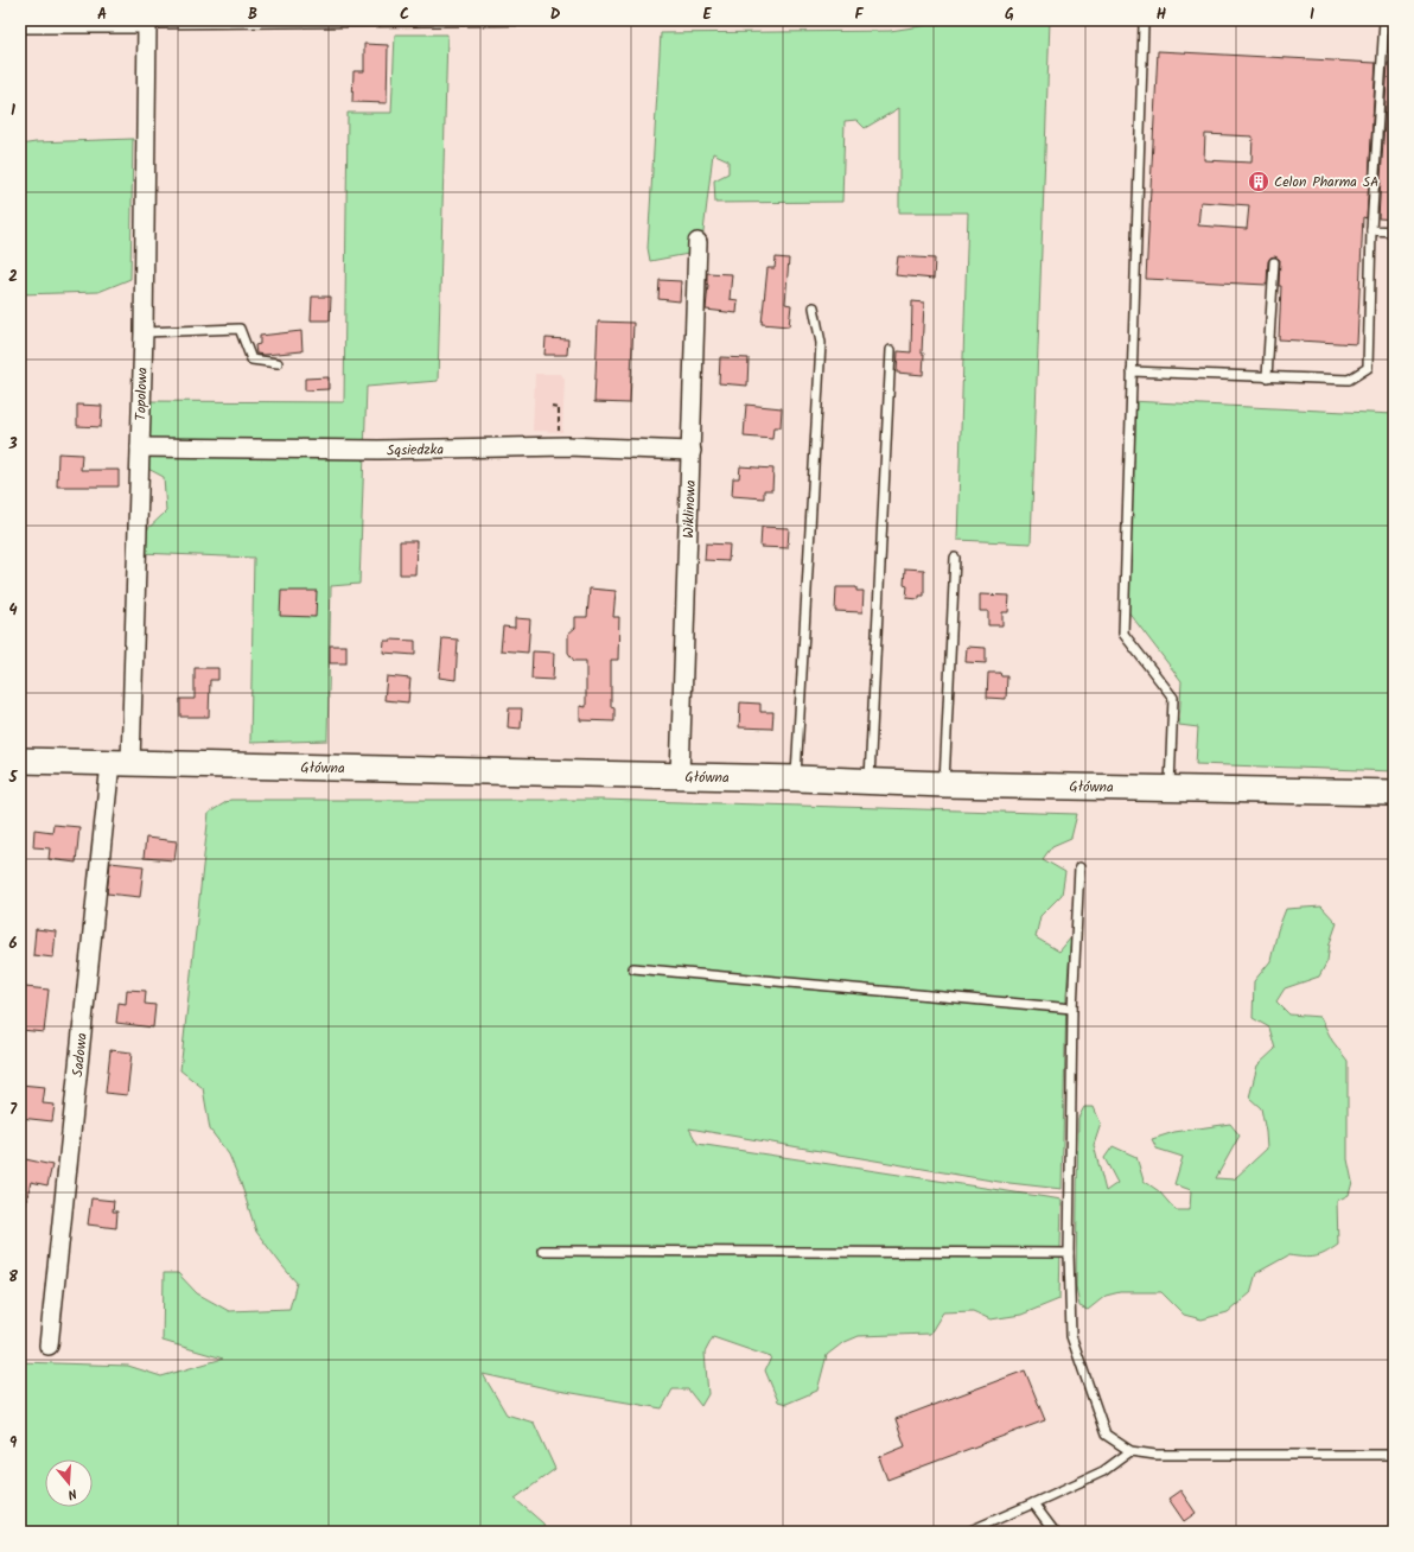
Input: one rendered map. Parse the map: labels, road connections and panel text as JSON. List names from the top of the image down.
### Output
{
  "streets": {
    "main road": ["Główna"],
    "street": [
      "Topolowa",
      "Sąsiedzka",
      "Wiklinowa",
      "Sadowa"
    ]
  },
  "crossings": [
    ["Topolowa", "Sąsiedzka"],
    ["Topolowa", "Główna"],
    ["Topolowa", "Sadowa"],
    ["Sąsiedzka", "Wiklinowa"],
    ["Wiklinowa", "Główna"],
    ["Główna", "Sadowa"]
  ],
  "places": {
    "building": ["Celon Pharma SA"]
  },
  "north": "bottom",
  "grid": {
    "columns": [
      "A",
      "B",
      "C",
      "D",
      "E",
      "F",
      "G",
      "H",
      "I"
    ],
    "rows": [
      "1",
      "2",
      "3",
      "4",
      "5",
      "6",
      "7",
      "8",
      "9"
    ]
  }
}
